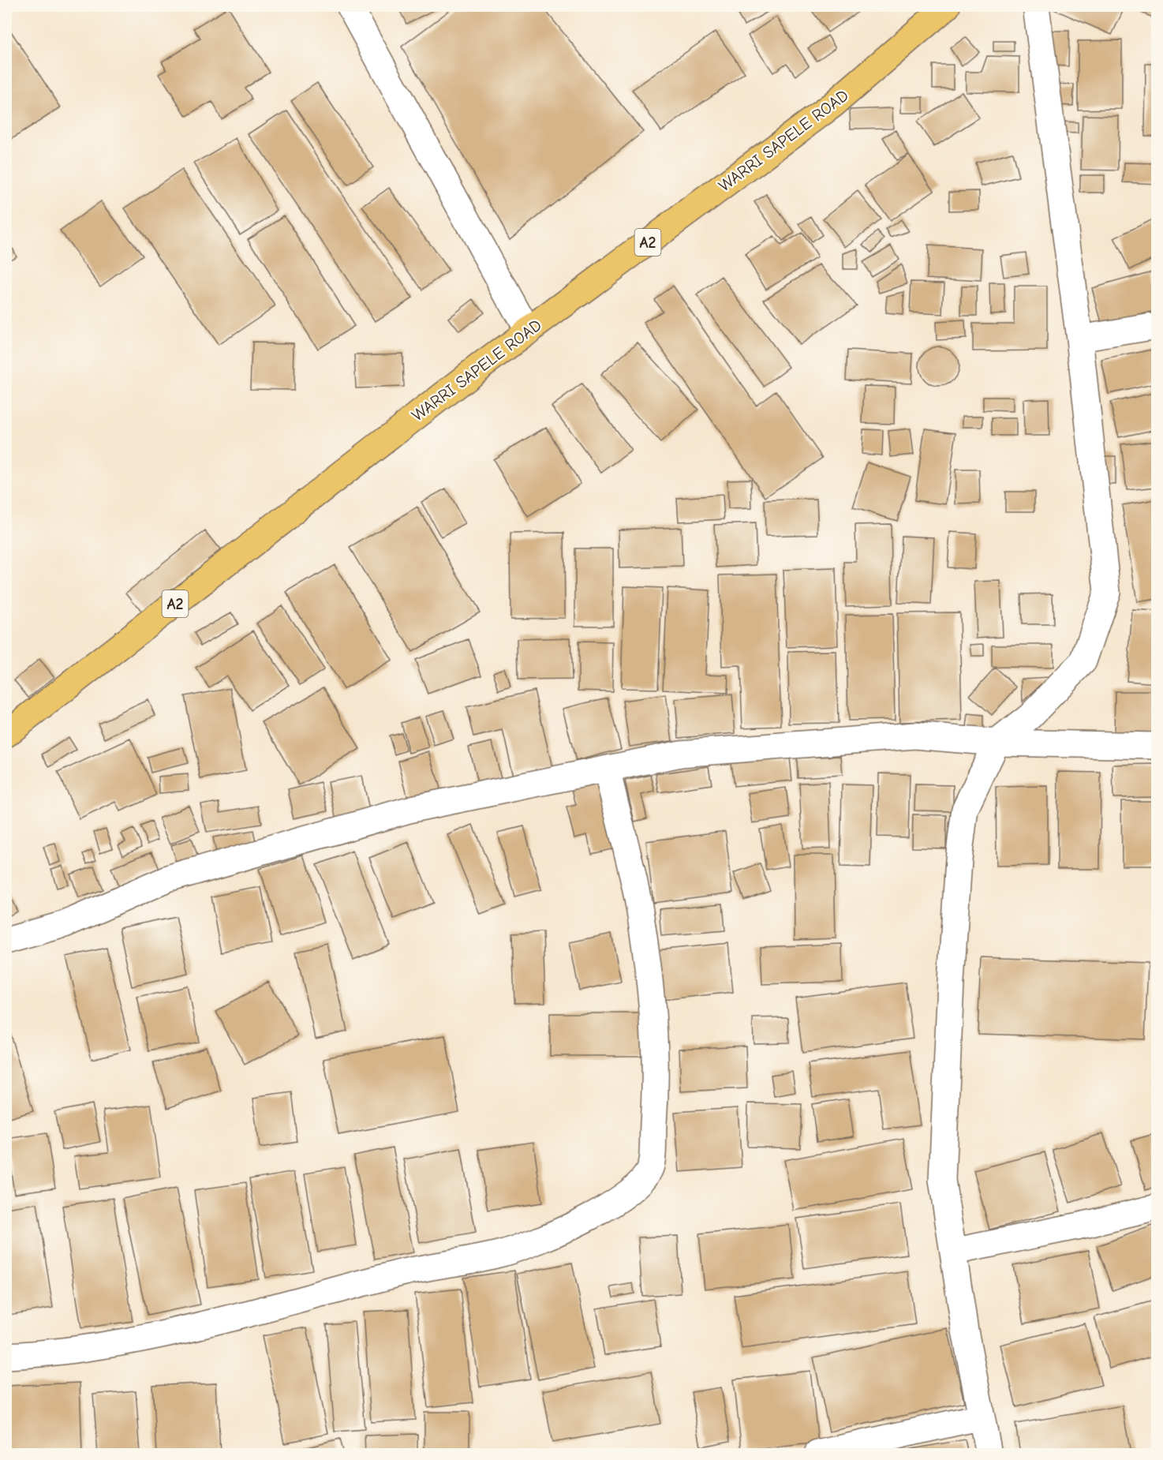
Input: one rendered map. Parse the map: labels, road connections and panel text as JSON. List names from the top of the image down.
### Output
{
  "streets": {
    "highway": ["WARRI SAPELE ROAD", "A2"]
  }
}
